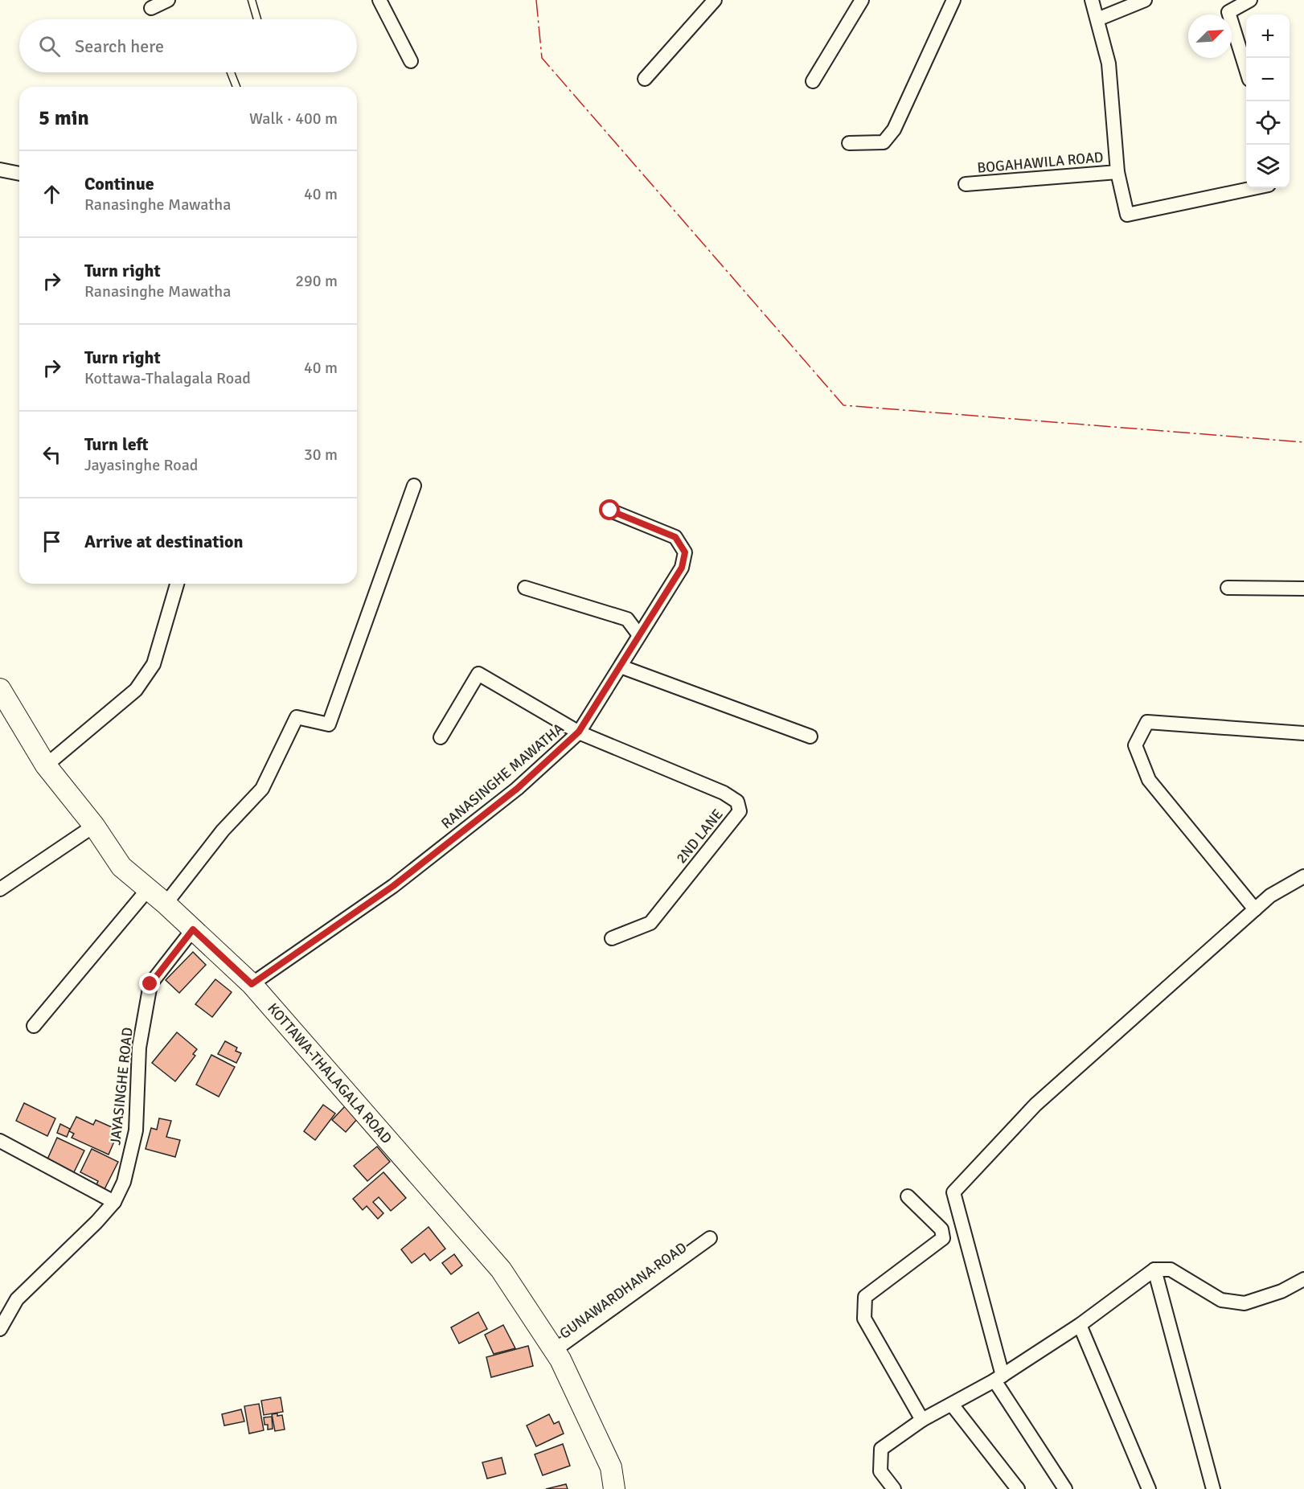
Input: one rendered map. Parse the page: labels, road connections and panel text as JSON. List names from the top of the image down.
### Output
{
  "streets": {
    "main road": ["KOTTAWA-THALAGALA ROAD"],
    "street": [
      "BOGAHAWILA ROAD",
      "RANASINGHE MAWATHA",
      "2ND LANE",
      "JAYASINGHE ROAD"
    ]
  },
  "crossings": [
    ["RANASINGHE MAWATHA", "2ND LANE"],
    ["RANASINGHE MAWATHA", "KOTTAWA-THALAGALA ROAD"],
    ["KOTTAWA-THALAGALA ROAD", "JAYASINGHE ROAD"]
  ],
  "north": "top right",
  "page": {
    "map_buttons": ["+", "−"],
    "search": "Search here",
    "heading": ["5 min", "Walk · 400 m"],
    "list": [
      ["Continue", "Ranasinghe Mawatha", "40 m"],
      ["Turn right", "Ranasinghe Mawatha", "290 m"],
      ["Turn right", "Kottawa-Thalagala Road", "40 m"],
      ["Turn left", "Jayasinghe Road", "30 m"],
      "Arrive at destination"
    ]
  }
}
